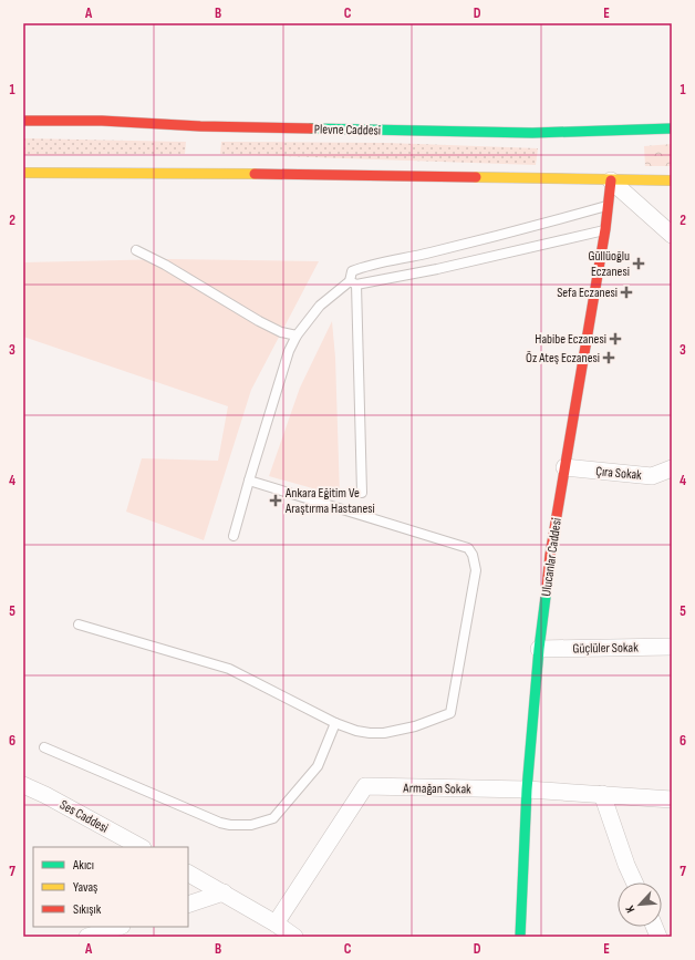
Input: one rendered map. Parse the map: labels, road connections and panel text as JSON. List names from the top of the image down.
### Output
{
  "streets": {
    "main road": ["Plevne Caddesi", "Ulucanlar Caddesi"],
    "street": [
      "Çıra Sokak",
      "Güçlüler Sokak",
      "Armağan Sokak",
      "Ses Caddesi"
    ]
  },
  "crossings": [
    ["Çıra Sokak", "Ulucanlar Caddesi"],
    ["Ulucanlar Caddesi", "Güçlüler Sokak"],
    ["Ulucanlar Caddesi", "Armağan Sokak"]
  ],
  "places": {
    "health": [
      "Güllüoğlu Eczanesi",
      "Sefa Eczanesi",
      "Habibe Eczanesi",
      "Öz Ateş Eczanesi",
      "Ankara Eğitim Ve Araştırma Hastanesi"
    ]
  },
  "legend": ["Akıcı", "Yavaş", "Sıkışık"],
  "north": "bottom left",
  "grid": {
    "columns": [
      "A",
      "B",
      "C",
      "D",
      "E"
    ],
    "rows": [
      "1",
      "2",
      "3",
      "4",
      "5",
      "6",
      "7"
    ]
  }
}
